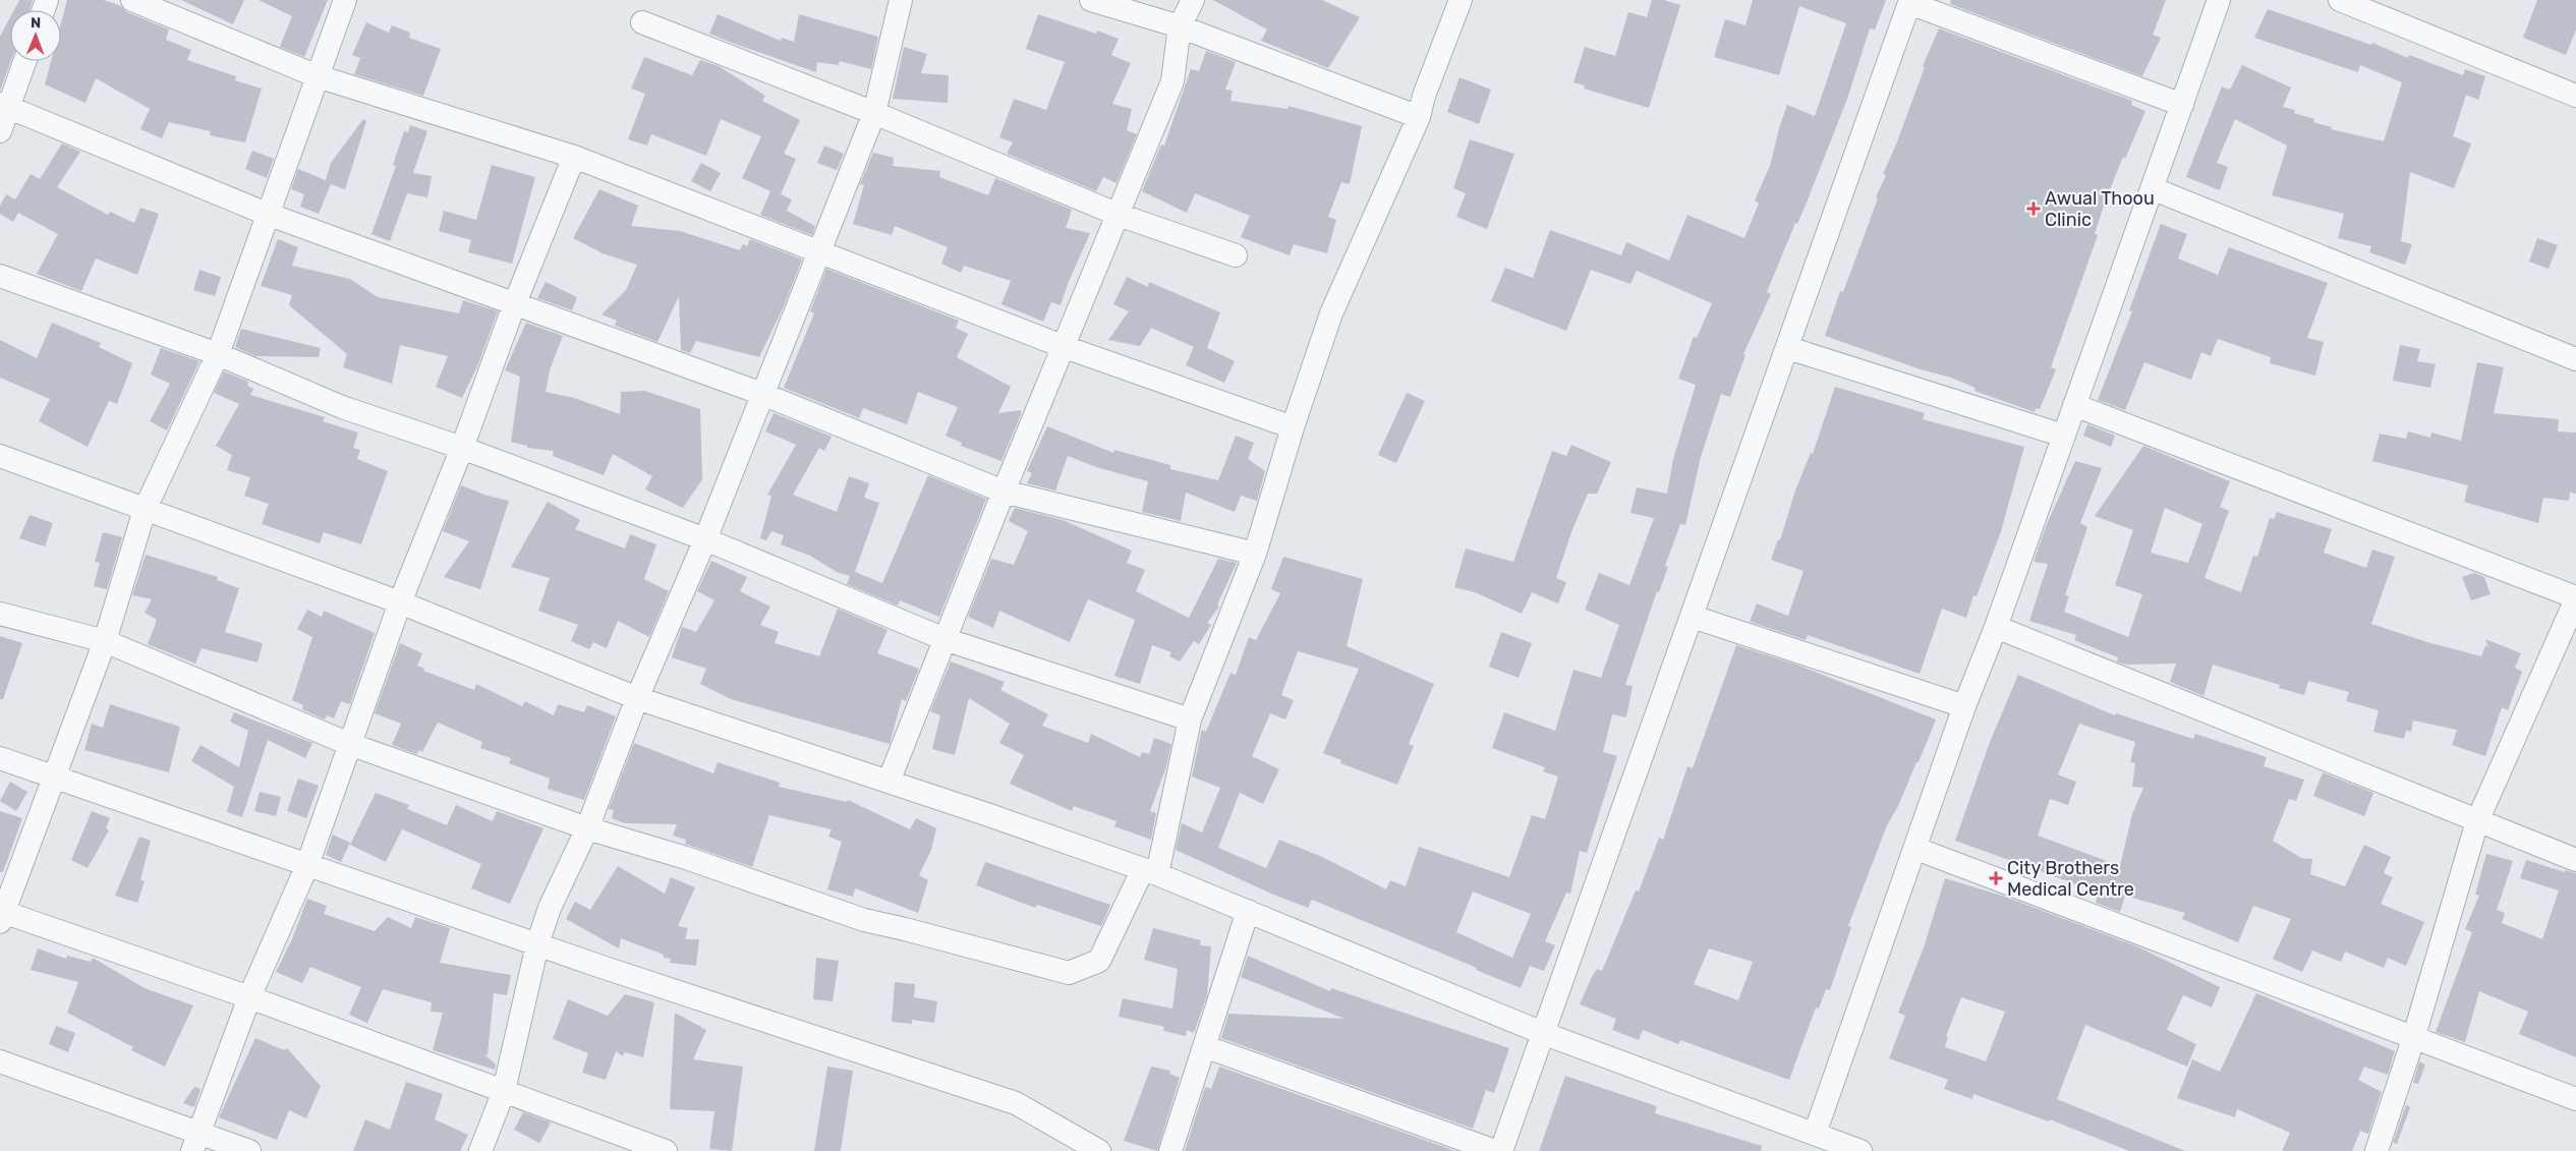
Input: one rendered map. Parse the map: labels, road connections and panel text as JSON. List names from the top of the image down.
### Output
{
  "places": {
    "health": ["Awual Thoou Clinic", "City Brothers Medical Centre"]
  },
  "north": "top"
}
